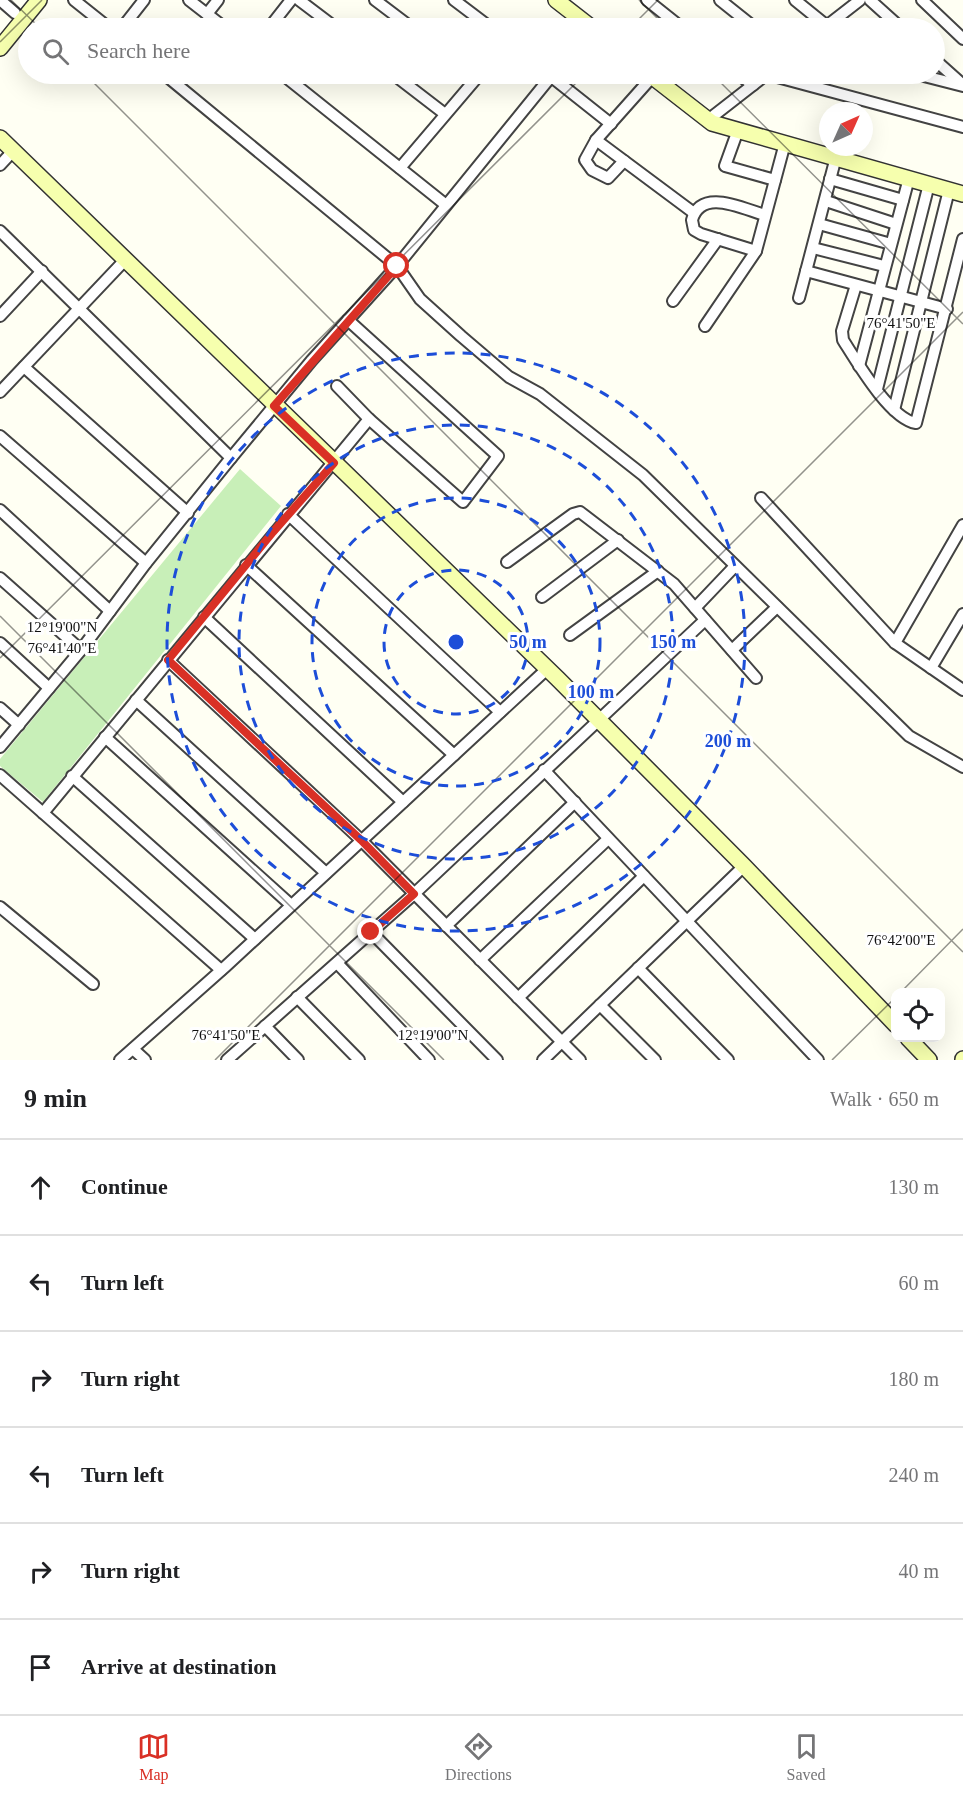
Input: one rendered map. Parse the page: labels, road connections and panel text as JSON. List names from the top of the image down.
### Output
{
  "north": "top right",
  "page": {
    "search": "Search here",
    "heading": ["9 min", "Walk · 650 m"],
    "list": [
      ["Continue", "130 m"],
      ["Turn left", "60 m"],
      ["Turn right", "180 m"],
      ["Turn left", "240 m"],
      ["Turn right", "40 m"],
      "Arrive at destination"
    ],
    "nav": ["Map", "Directions", "Saved"]
  },
  "coordinates": [
    "76°41'50\"E",
    "12°19'00\"N",
    "76°41'40\"E",
    "76°42'00\"E"
  ],
  "rings": [
    "50 m",
    "150 m",
    "100 m",
    "200 m"
  ]
}
